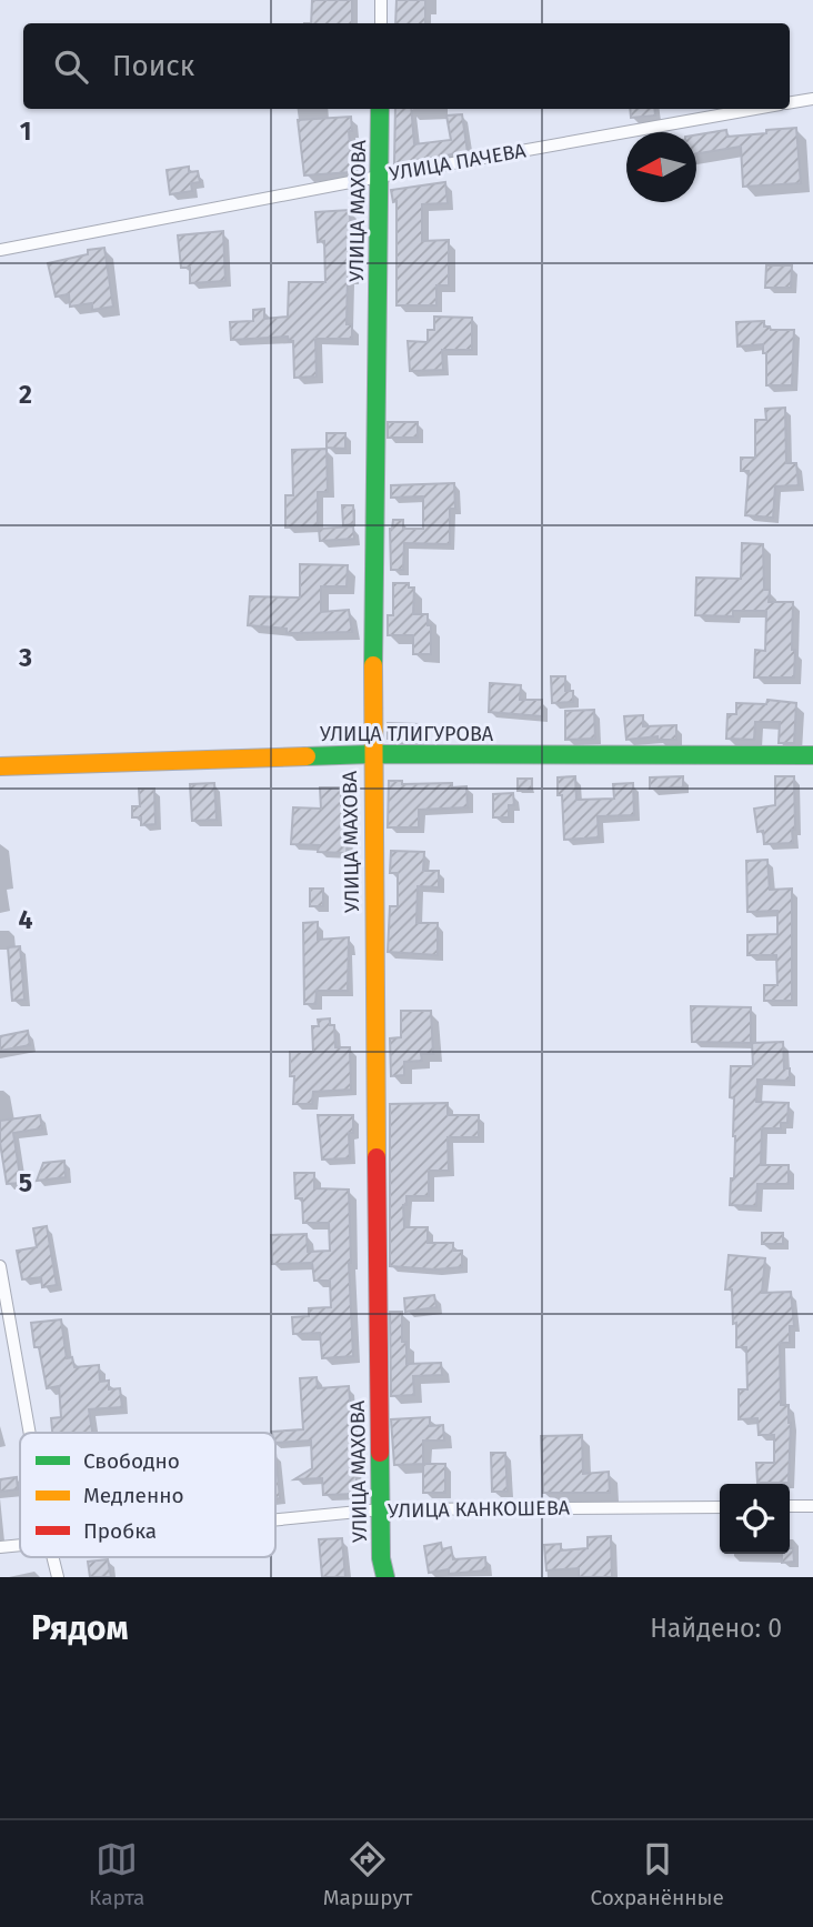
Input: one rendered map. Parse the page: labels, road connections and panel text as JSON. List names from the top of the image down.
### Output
{
  "streets": {
    "street": [
      "УЛИЦА ПАЧЕВА",
      "УЛИЦА МАХОВА",
      "УЛИЦА ТЛИГУРОВА",
      "УЛИЦА КАНКОШЕВА"
    ]
  },
  "crossings": [
    ["УЛИЦА ПАЧЕВА", "УЛИЦА МАХОВА"],
    ["УЛИЦА МАХОВА", "УЛИЦА ТЛИГУРОВА"],
    ["УЛИЦА МАХОВА", "УЛИЦА КАНКОШЕВА"]
  ],
  "legend": ["Свободно", "Медленно", "Пробка"],
  "north": "left",
  "page": {
    "search": "Поиск",
    "heading": ["Рядом", "Найдено: 0"],
    "nav": ["Карта", "Маршрут", "Сохранённые"]
  },
  "grid": {
    "rows": [
      "1",
      "2",
      "3",
      "4",
      "5"
    ]
  }
}
